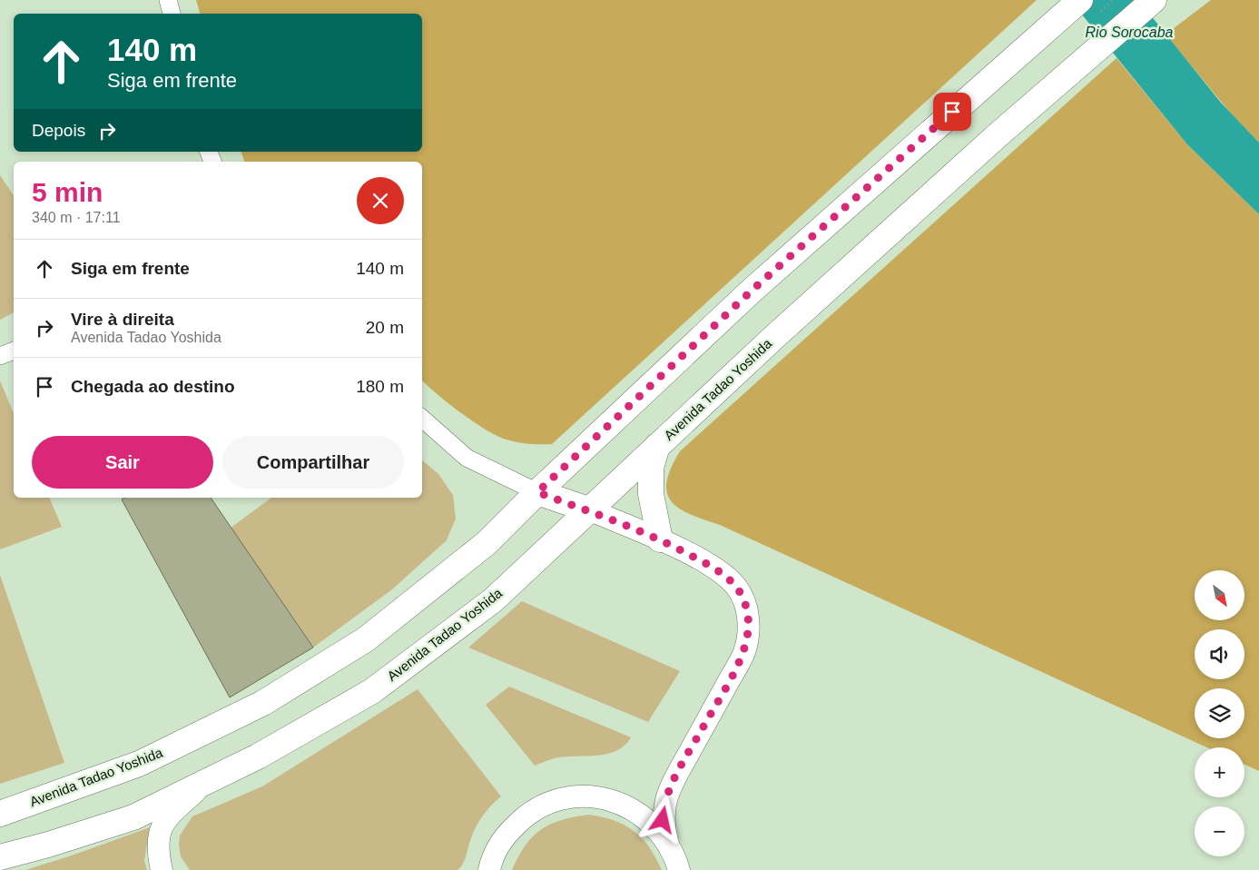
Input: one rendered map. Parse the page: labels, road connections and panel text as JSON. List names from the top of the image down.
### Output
{
  "streets": {
    "main road": ["Avenida Tadao Yoshida"]
  },
  "water": ["Rio Sorocaba"],
  "north": "bottom right",
  "page": {
    "turn": ["140 m", "Siga em frente"],
    "then": "Depois",
    "heading": ["5 min", "340 m · 17:11"],
    "list": [
      {
        "name": "Siga em frente",
        "value": "140 m"
      },
      {
        "name": "Vire à direita",
        "note": "Avenida Tadao Yoshida",
        "value": "20 m"
      },
      {
        "name": "Chegada ao destino",
        "value": "180 m"
      }
    ],
    "buttons": ["Sair", "Compartilhar"],
    "map_buttons": ["+", "−"]
  }
}
